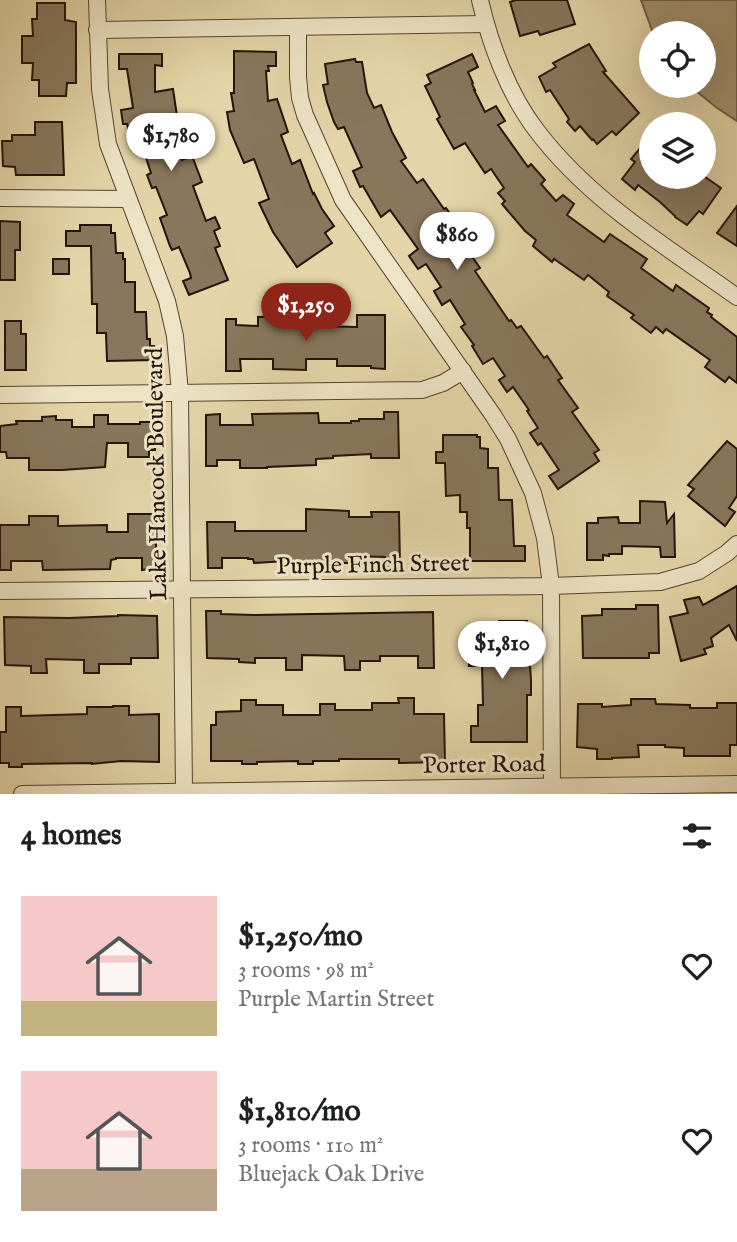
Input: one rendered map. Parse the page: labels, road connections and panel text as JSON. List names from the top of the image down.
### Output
{
  "streets": {
    "street": ["Lake Hancock Boulevard", "Purple Finch Street", "Porter Road"]
  },
  "crossings": [
    ["Lake Hancock Boulevard", "Purple Finch Street"],
    ["Lake Hancock Boulevard", "Porter Road"]
  ],
  "page": {
    "price": [
      "$1,780",
      "$860",
      "$1,250",
      "$1,810"
    ],
    "heading": "4 homes",
    "list": [
      {
        "name": "$1,250/mo",
        "note": "3 rooms · 98 m² · Purple Martin Street"
      },
      {
        "name": "$1,810/mo",
        "note": "3 rooms · 110 m² · Bluejack Oak Drive"
      }
    ]
  }
}
